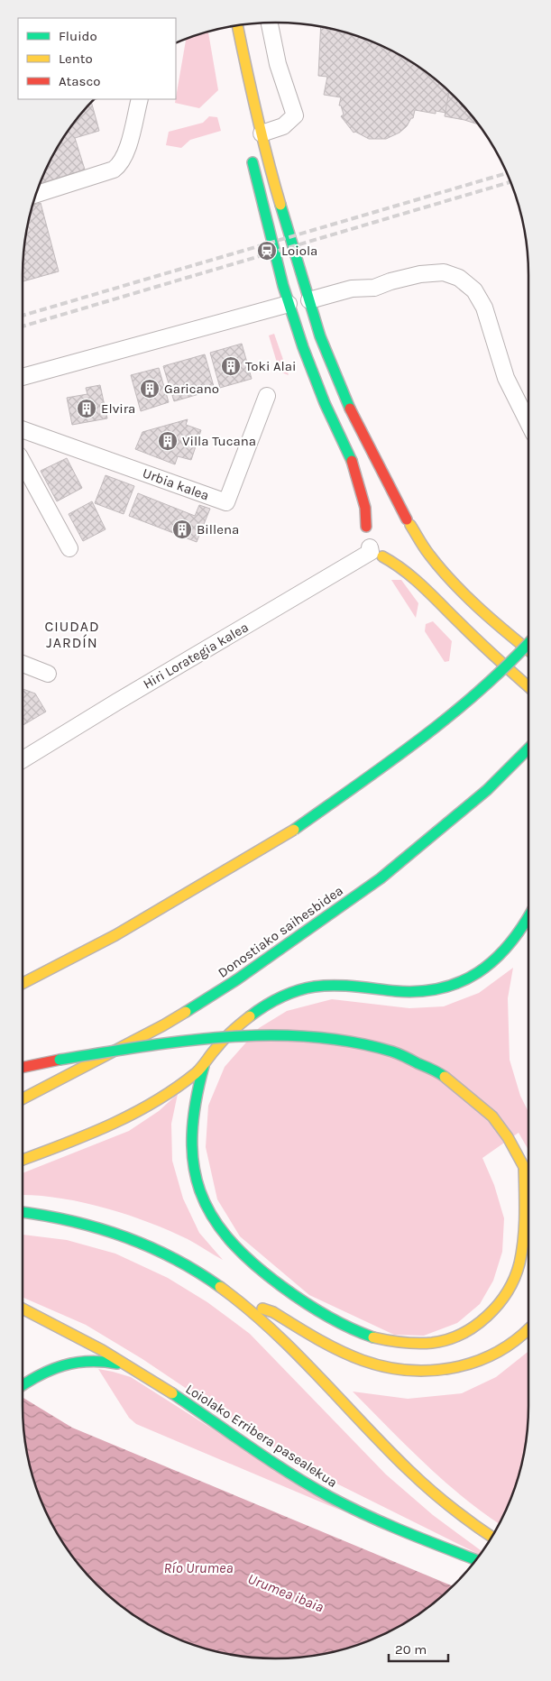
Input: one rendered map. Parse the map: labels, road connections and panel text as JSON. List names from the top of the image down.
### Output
{
  "streets": {
    "main road": ["Donostiako saihesbidea", "Loiolako Erribera pasealekua"],
    "street": ["Urbia kalea", "Hiri Lorategia kalea"]
  },
  "districts": ["CIUDAD JARDÍN"],
  "water": ["Río Urumea", "Urumea ibaia"],
  "places": {
    "station": ["Loiola"],
    "building": [
      "Toki Alai",
      "Garicano",
      "Elvira",
      "Villa Tucana",
      "Billena"
    ]
  },
  "legend": ["Fluido", "Lento", "Atasco"],
  "scale_bar": "20 m"
}
